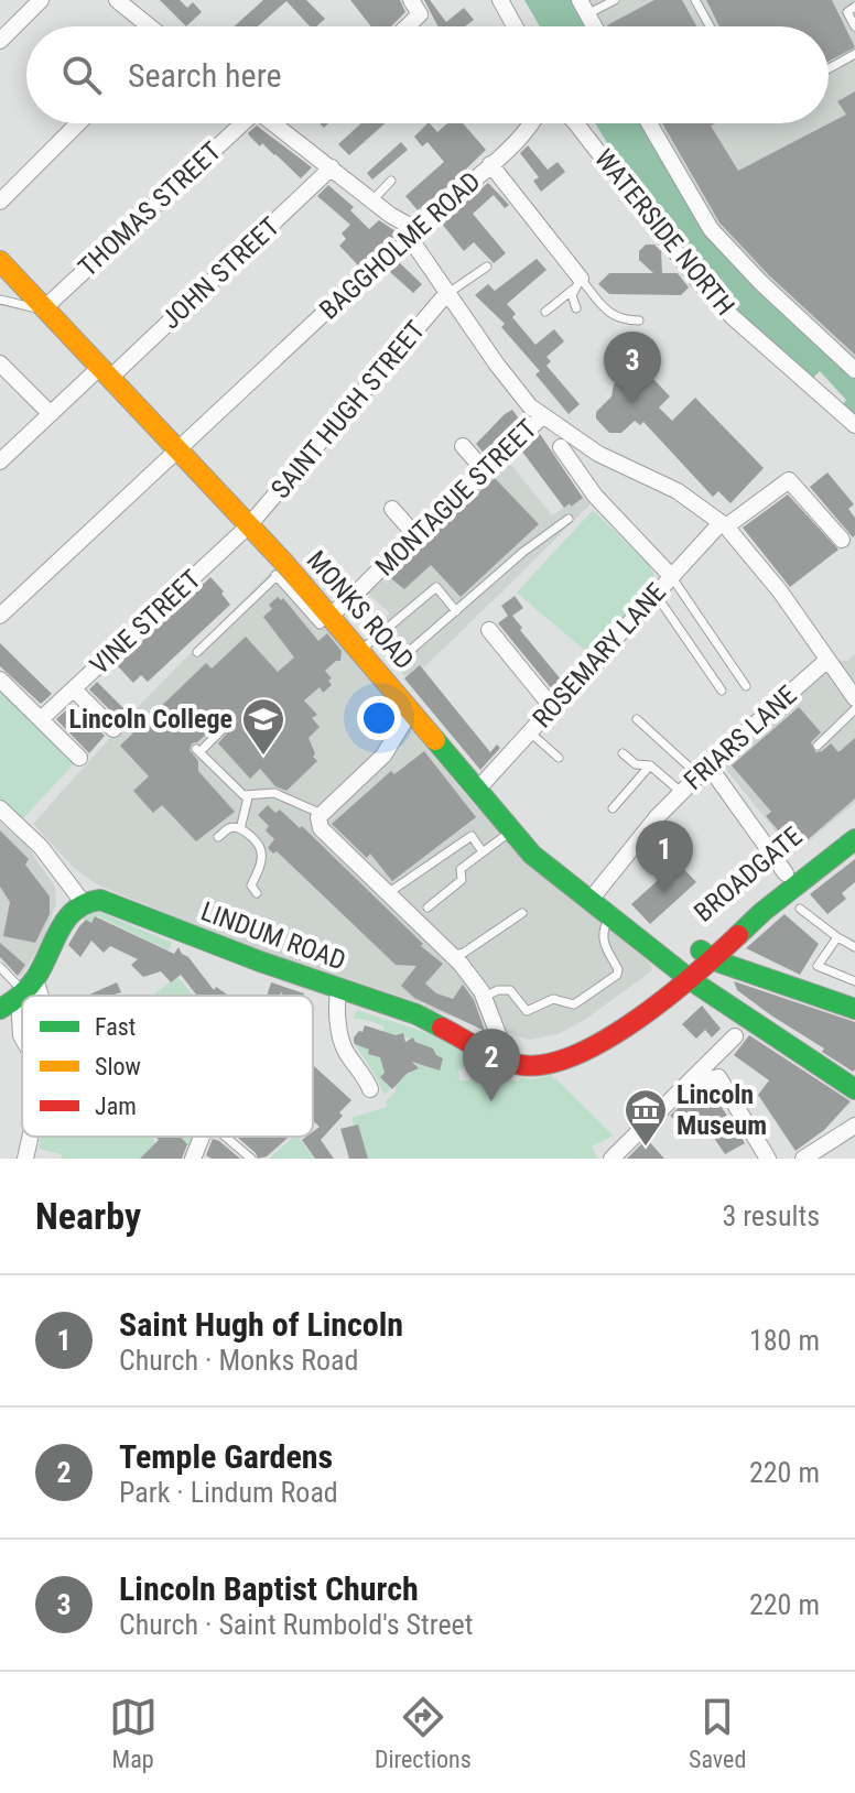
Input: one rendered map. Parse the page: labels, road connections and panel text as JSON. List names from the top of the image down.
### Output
{
  "streets": {
    "main road": ["MONKS ROAD", "BROADGATE", "LINDUM ROAD"],
    "street": [
      "THOMAS STREET",
      "WATERSIDE NORTH",
      "BAGGHOLME ROAD",
      "JOHN STREET",
      "SAINT HUGH STREET",
      "MONTAGUE STREET",
      "VINE STREET",
      "ROSEMARY LANE",
      "FRIARS LANE"
    ]
  },
  "crossings": [
    ["THOMAS STREET", "MONKS ROAD"],
    ["BAGGHOLME ROAD", "MONKS ROAD"],
    ["JOHN STREET", "MONKS ROAD"],
    ["SAINT HUGH STREET", "MONKS ROAD"],
    ["SAINT HUGH STREET", "VINE STREET"],
    ["MONTAGUE STREET", "MONKS ROAD"],
    ["MONKS ROAD", "VINE STREET"],
    ["MONKS ROAD", "ROSEMARY LANE"],
    ["MONKS ROAD", "FRIARS LANE"],
    ["MONKS ROAD", "BROADGATE"],
    ["MONKS ROAD", "LINDUM ROAD"],
    ["BROADGATE", "LINDUM ROAD"]
  ],
  "places": {
    "school or university": ["Lincoln College"],
    "museum": ["Lincoln Museum"]
  },
  "legend": ["Fast", "Slow", "Jam"],
  "page": {
    "search": "Search here",
    "pins": ["3", "1", "2"],
    "heading": ["Nearby", "3 results"],
    "list": [
      {
        "mark": "1",
        "name": "Saint Hugh of Lincoln",
        "note": "Church · Monks Road",
        "value": "180 m"
      },
      {
        "mark": "2",
        "name": "Temple Gardens",
        "note": "Park · Lindum Road",
        "value": "220 m"
      },
      {
        "mark": "3",
        "name": "Lincoln Baptist Church",
        "note": "Church · Saint Rumbold's Street",
        "value": "220 m"
      }
    ],
    "nav": ["Map", "Directions", "Saved"]
  }
}
